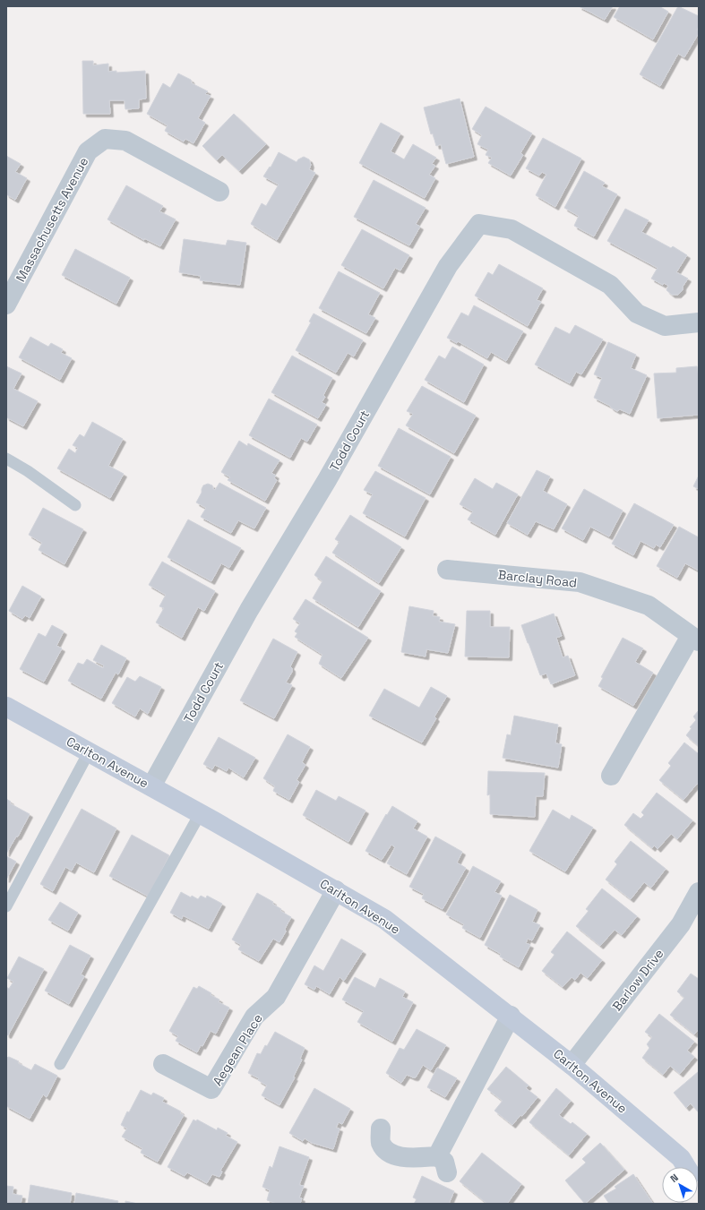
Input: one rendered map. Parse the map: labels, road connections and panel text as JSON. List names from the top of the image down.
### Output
{
  "streets": {
    "street": [
      "Massachusetts Avenue",
      "Todd Court",
      "Barclay Road",
      "Carlton Avenue",
      "Barlow Drive",
      "Aegean Place"
    ]
  },
  "crossings": [
    ["Todd Court", "Carlton Avenue"],
    ["Carlton Avenue", "Barlow Drive"],
    ["Carlton Avenue", "Aegean Place"]
  ],
  "north": "top left"
}
